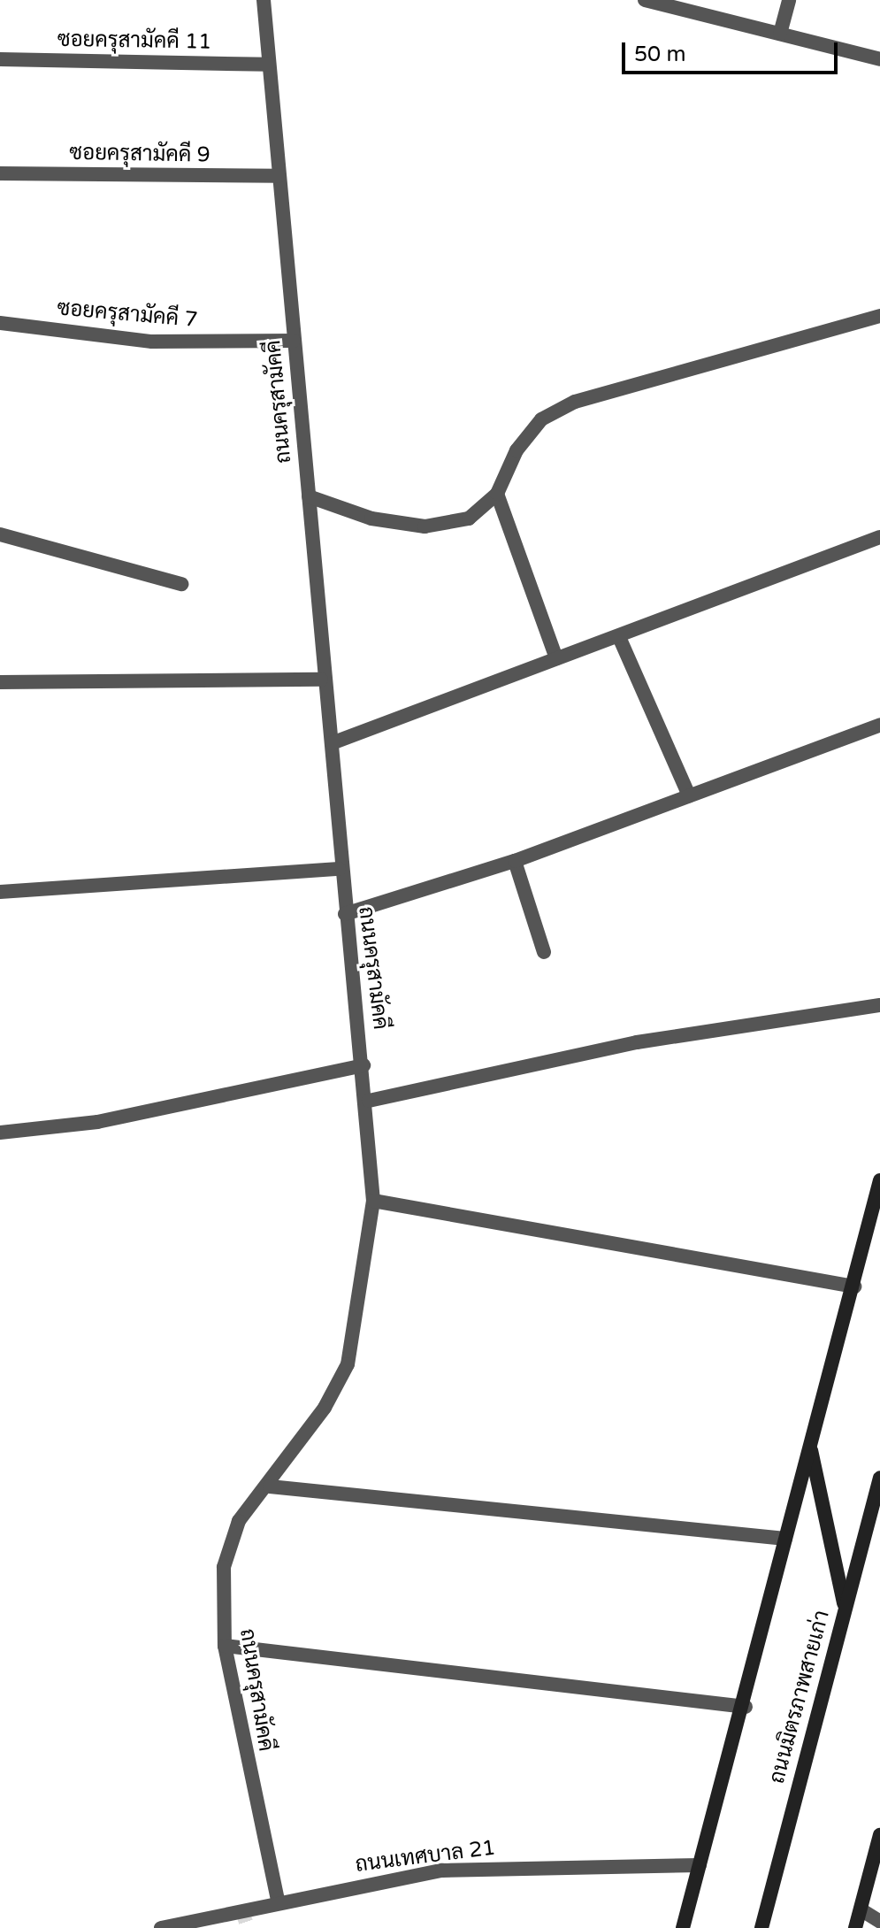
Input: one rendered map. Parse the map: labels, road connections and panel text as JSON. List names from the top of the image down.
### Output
{
  "streets": {
    "main road": ["ถนนมิตรภาพสายเก่า"],
    "street": [
      "ซอยครุสามัคคี 11",
      "ซอยครุสามัคคี 9",
      "ซอยครุสามัคคี 7",
      "ถนนครุสามัคคี",
      "ถนนเทศบาล 21"
    ]
  },
  "crossings": [
    ["ซอยครุสามัคคี 11", "ถนนครุสามัคคี"],
    ["ซอยครุสามัคคี 9", "ถนนครุสามัคคี"],
    ["ซอยครุสามัคคี 7", "ถนนครุสามัคคี"],
    ["ถนนครุสามัคคี", "ถนนเทศบาล 21"]
  ],
  "scale_bar": "50 m"
}
